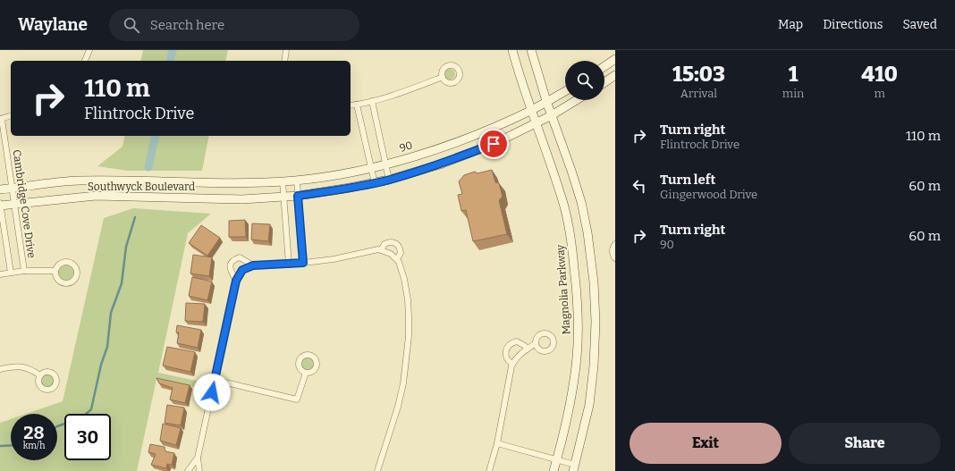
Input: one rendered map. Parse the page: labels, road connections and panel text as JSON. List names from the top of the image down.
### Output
{
  "streets": {
    "street": [
      "90",
      "Southwyck Boulevard",
      "Cambridge Cove Drive",
      "Magnolia Parkway"
    ]
  },
  "crossings": [
    ["90", "Southwyck Boulevard"],
    ["90", "Magnolia Parkway"],
    ["Southwyck Boulevard", "Cambridge Cove Drive"]
  ],
  "page": {
    "header": "Waylane",
    "search": "Search here",
    "nav": ["Map", "Directions", "Saved"],
    "eta": [
      "15:03",
      "Arrival",
      "1",
      "min",
      "410",
      "m"
    ],
    "turn": ["110 m", "Flintrock Drive"],
    "list": [
      {
        "name": "Turn right",
        "note": "Flintrock Drive",
        "value": "110 m"
      },
      {
        "name": "Turn left",
        "note": "Gingerwood Drive",
        "value": "60 m"
      },
      {
        "name": "Turn right",
        "note": "90",
        "value": "60 m"
      }
    ],
    "speed": "28 km/h",
    "limit": "30",
    "buttons": ["Exit", "Share"]
  }
}
